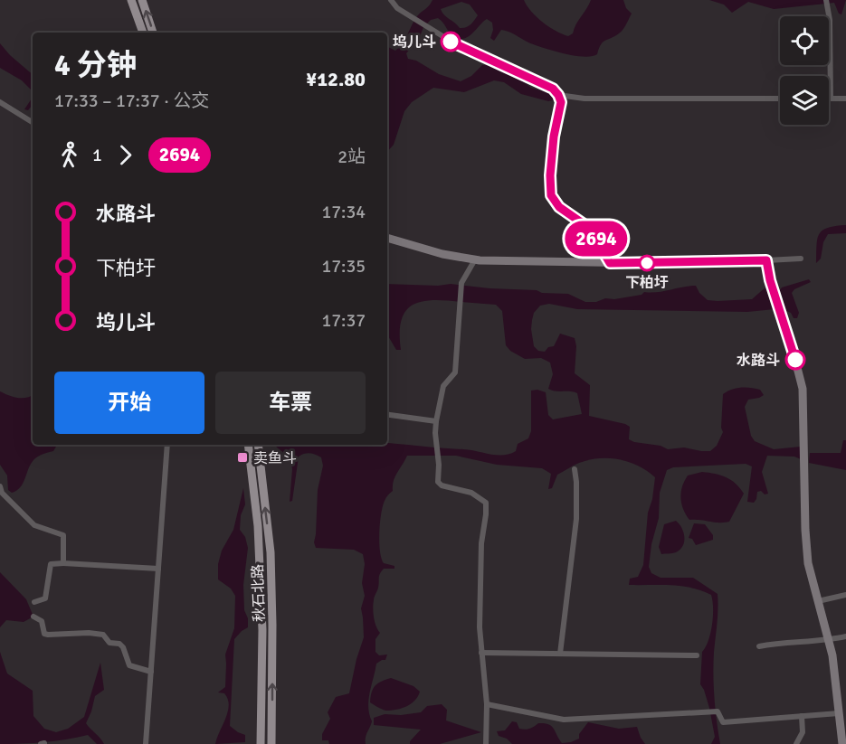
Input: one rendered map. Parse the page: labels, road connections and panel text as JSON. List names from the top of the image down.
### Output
{
  "streets": {
    "main road": ["秋石北路"]
  },
  "places": {
    "other": ["坞儿斗", "下柏圩", "水路斗"],
    "transit": ["卖鱼斗"]
  },
  "lines": ["bus line 2694"],
  "page": {
    "on_map": "2694",
    "heading": ["4 分钟", "17:33 – 17:37 · 公交", "¥12.80"],
    "legs": ["1", "2694", "2站"],
    "list": [
      {
        "name": "水路斗",
        "value": "17:34"
      },
      {
        "name": "下柏圩",
        "value": "17:35"
      },
      {
        "name": "坞儿斗",
        "value": "17:37"
      }
    ],
    "buttons": ["开始", "车票"]
  }
}
